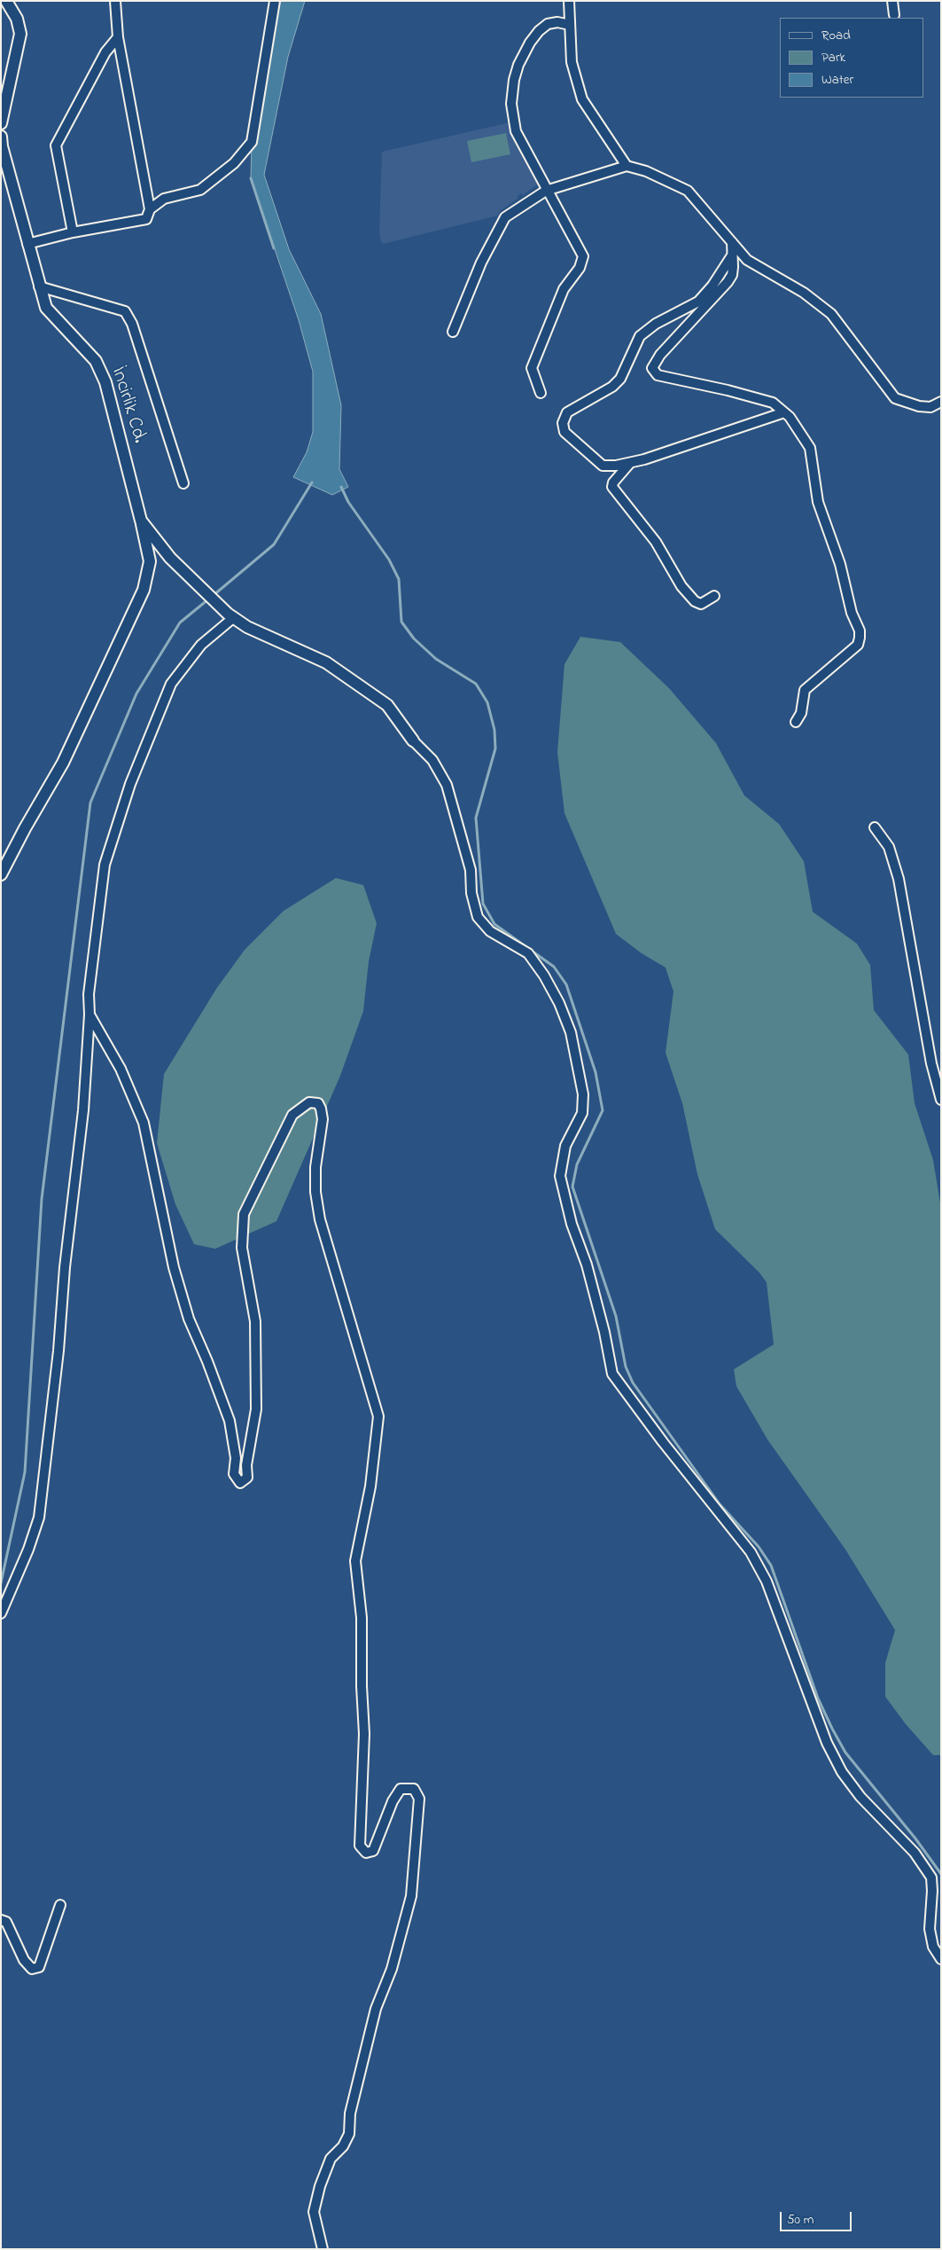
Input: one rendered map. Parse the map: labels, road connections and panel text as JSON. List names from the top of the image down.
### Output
{
  "streets": {
    "street": ["İncirlik Cd."]
  },
  "legend": ["Road", "Park", "Water"],
  "scale_bar": "50 m"
}
